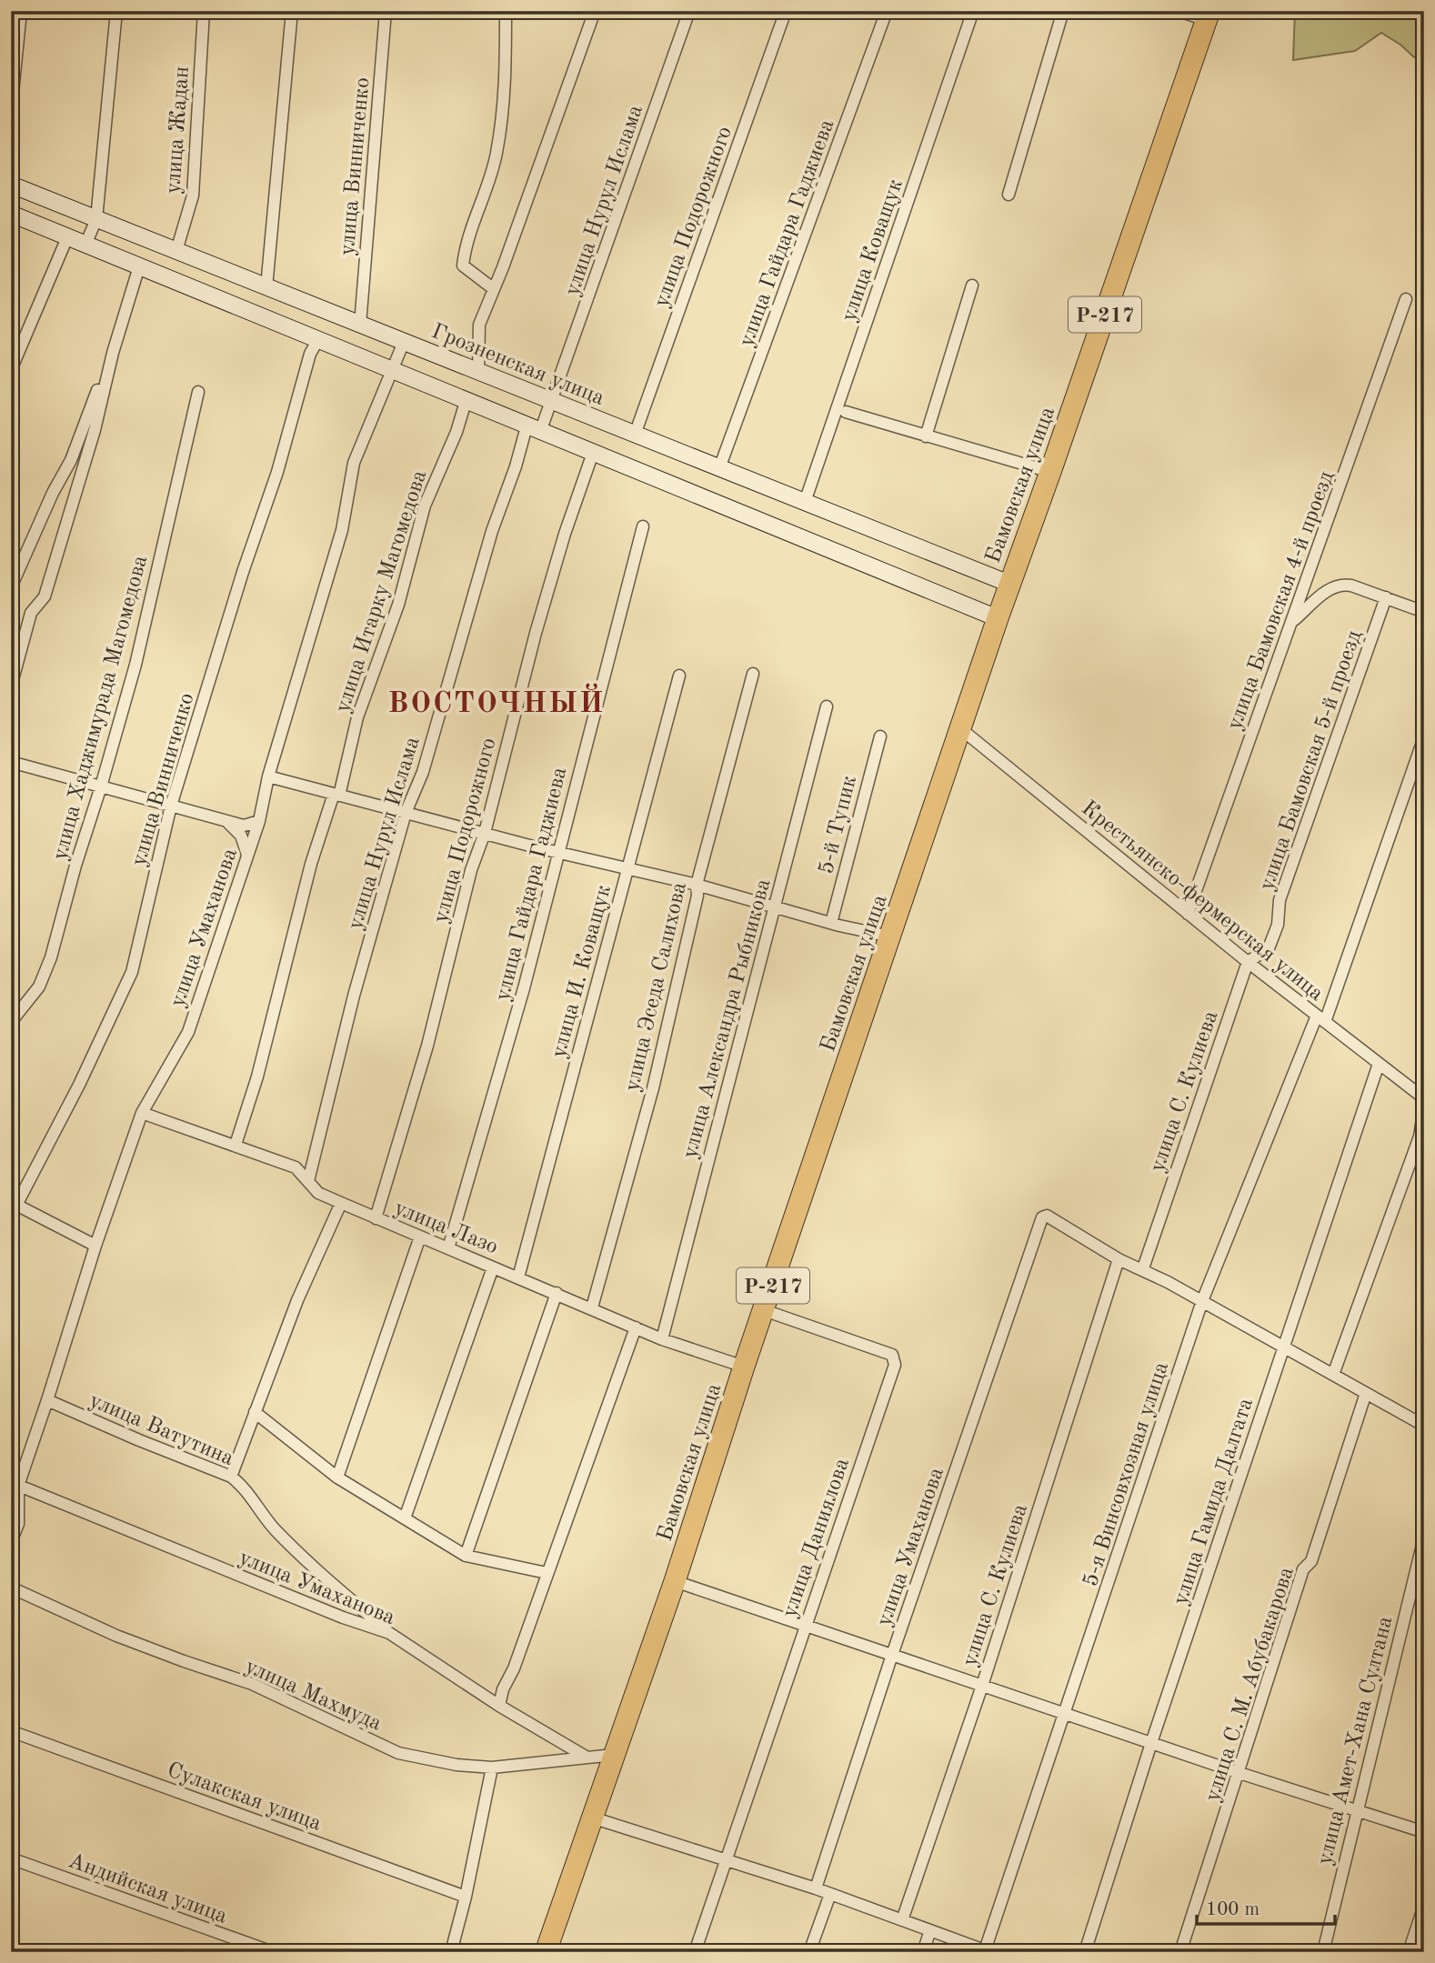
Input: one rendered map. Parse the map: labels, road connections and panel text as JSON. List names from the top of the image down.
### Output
{
  "streets": {
    "highway": ["Р-217", "Бамовская улица"],
    "street": [
      "улица Жадан",
      "улица Винниченко",
      "улица Нурул Ислама",
      "улица Подорожного",
      "улица Гайдара Гаджиева",
      "улица Коващук",
      "Грозненская улица",
      "улица Итарку Магомедова",
      "улица Бамовская 4-й проезд",
      "улица Хаджимурада Магомедова",
      "улица Бамовская 5-й проезд",
      "5-й Тупик",
      "Крестьянско-фермерская улица",
      "улица Умаханова",
      "улица И. Коващук",
      "улица Эседа Салихова",
      "улица Александра Рыбникова",
      "улица С. Кулиева",
      "улица Лазо",
      "улица Ватутина",
      "5-я Винсовхозная улица",
      "улица Гамида Далгата",
      "улица Даниялова",
      "улица С. М. Абубакарова",
      "улица Махмуда",
      "улица Амет-Хана Султана",
      "Сулакская улица",
      "Андийская улица"
    ]
  },
  "crossings": [
    ["улица Жадан", "Грозненская улица"],
    ["улица Винниченко", "Грозненская улица"],
    ["улица Нурул Ислама", "Грозненская улица"],
    ["улица Нурул Ислама", "улица Лазо"],
    ["улица Подорожного", "Грозненская улица"],
    ["улица Подорожного", "улица Лазо"],
    ["улица Гайдара Гаджиева", "Грозненская улица"],
    ["улица Гайдара Гаджиева", "улица Лазо"],
    ["улица Коващук", "Грозненская улица"],
    ["Грозненская улица", "Бамовская улица"],
    ["Грозненская улица", "улица Умаханова"],
    ["Бамовская улица", "Крестьянско-фермерская улица"],
    ["Бамовская улица", "улица Лазо"],
    ["Бамовская улица", "улица Даниялова"],
    ["Бамовская улица", "улица Махмуда"],
    ["улица Итарку Магомедова", "улица Лазо"],
    ["улица Бамовская 4-й проезд", "Крестьянско-фермерская улица"],
    ["улица Бамовская 5-й проезд", "Крестьянско-фермерская улица"],
    ["улица Бамовская 5-й проезд", "улица С. Кулиева"],
    ["Крестьянско-фермерская улица", "улица С. Кулиева"],
    ["Крестьянско-фермерская улица", "5-я Винсовхозная улица"],
    ["Крестьянско-фермерская улица", "улица Гамида Далгата"],
    ["улица Умаханова", "улица С. Кулиева"],
    ["улица Умаханова", "улица Лазо"],
    ["улица Умаханова", "улица Ватутина"],
    ["улица Умаханова", "улица Махмуда"],
    ["улица И. Коващук", "улица Лазо"],
    ["улица Эседа Салихова", "улица Лазо"],
    ["улица Александра Рыбникова", "улица Лазо"]
  ],
  "districts": ["ВОСТОЧНЫЙ"],
  "scale_bar": "100 m"
}
